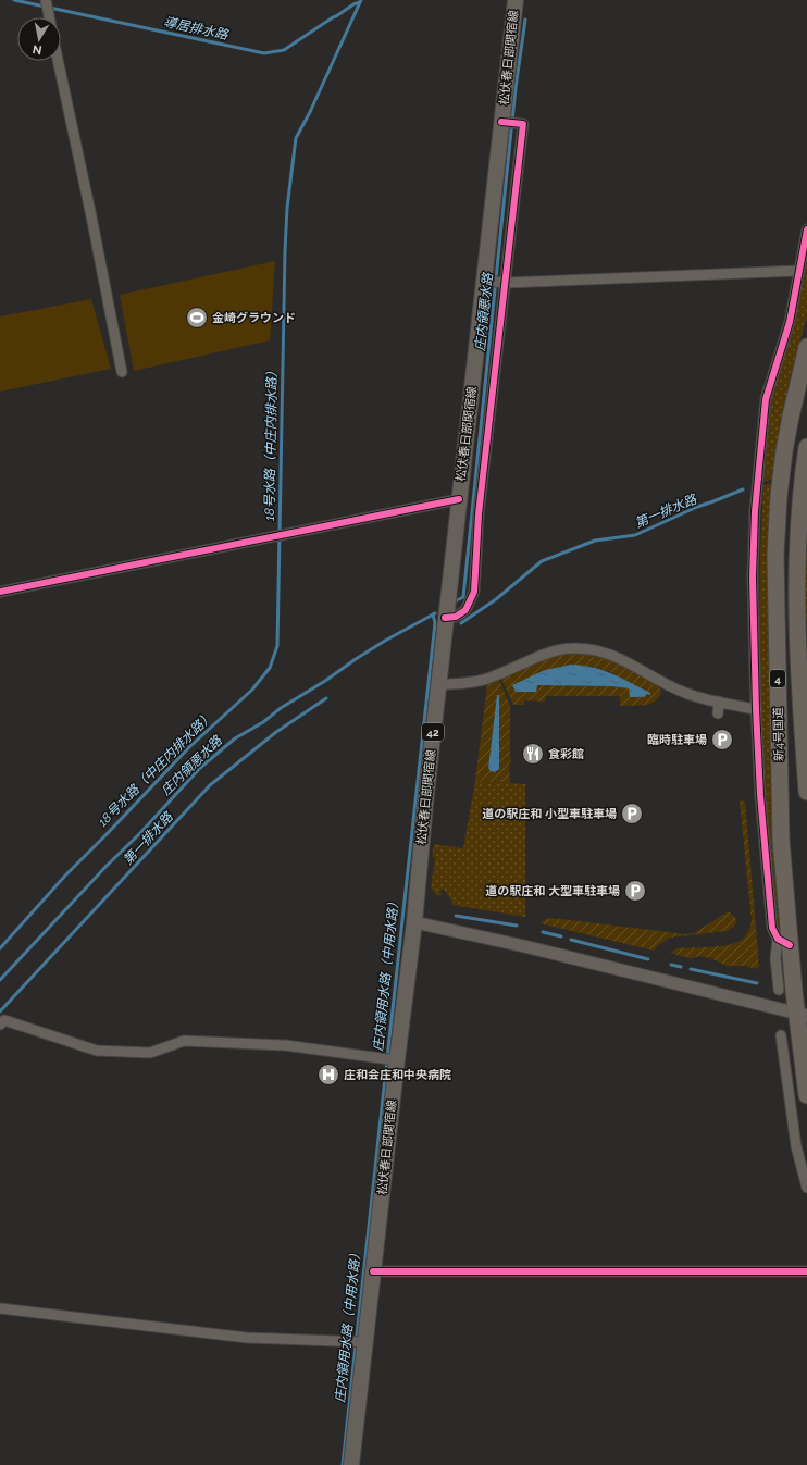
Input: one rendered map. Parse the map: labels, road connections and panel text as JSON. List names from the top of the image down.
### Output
{
  "streets": {
    "highway": ["4", "新4号国道"],
    "main road": ["松伏春日部関宿線", "42"]
  },
  "water": [
    "導居排水路",
    "庄内領悪水路",
    "18号水路（中庄内排水路）",
    "第一排水路",
    "庄内領用水路（中用水路）"
  ],
  "places": {
    "sports": ["金崎グラウンド"],
    "parking": ["臨時駐車場", "道の駅庄和 小型車駐車場", "道の駅庄和 大型車駐車場"],
    "restaurant": ["食彩館"],
    "hospital": ["庄和会庄和中央病院"]
  },
  "north": "bottom"
}
